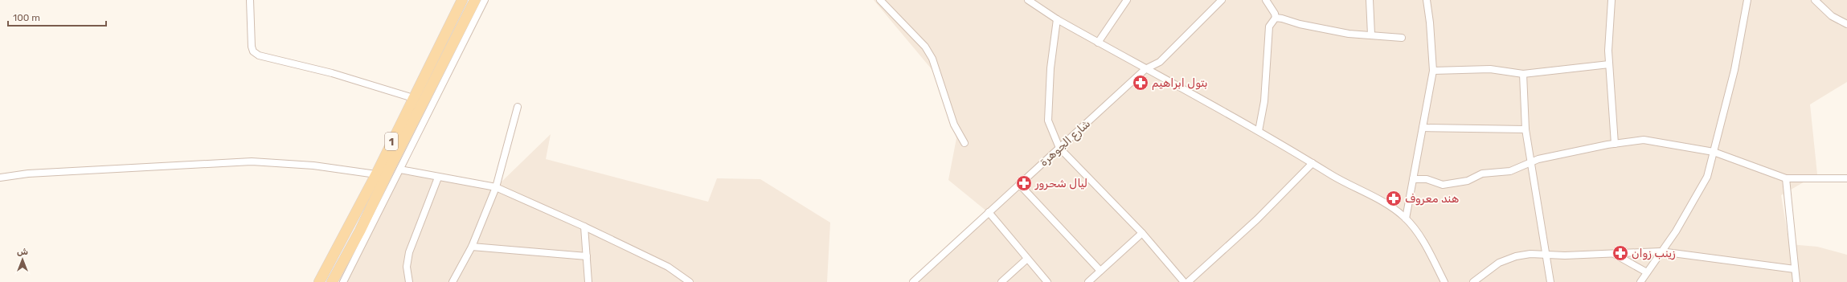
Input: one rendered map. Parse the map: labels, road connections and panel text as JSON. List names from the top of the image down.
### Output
{
  "streets": {
    "main road": ["1"],
    "street": ["شارع الجوهرة"]
  },
  "places": {
    "pharmacy": [
      "بتول ابراهيم",
      "ليال شحرور",
      "هند معروف",
      "زينب زوان"
    ]
  },
  "scale_bar": "100 m",
  "north": "top"
}
